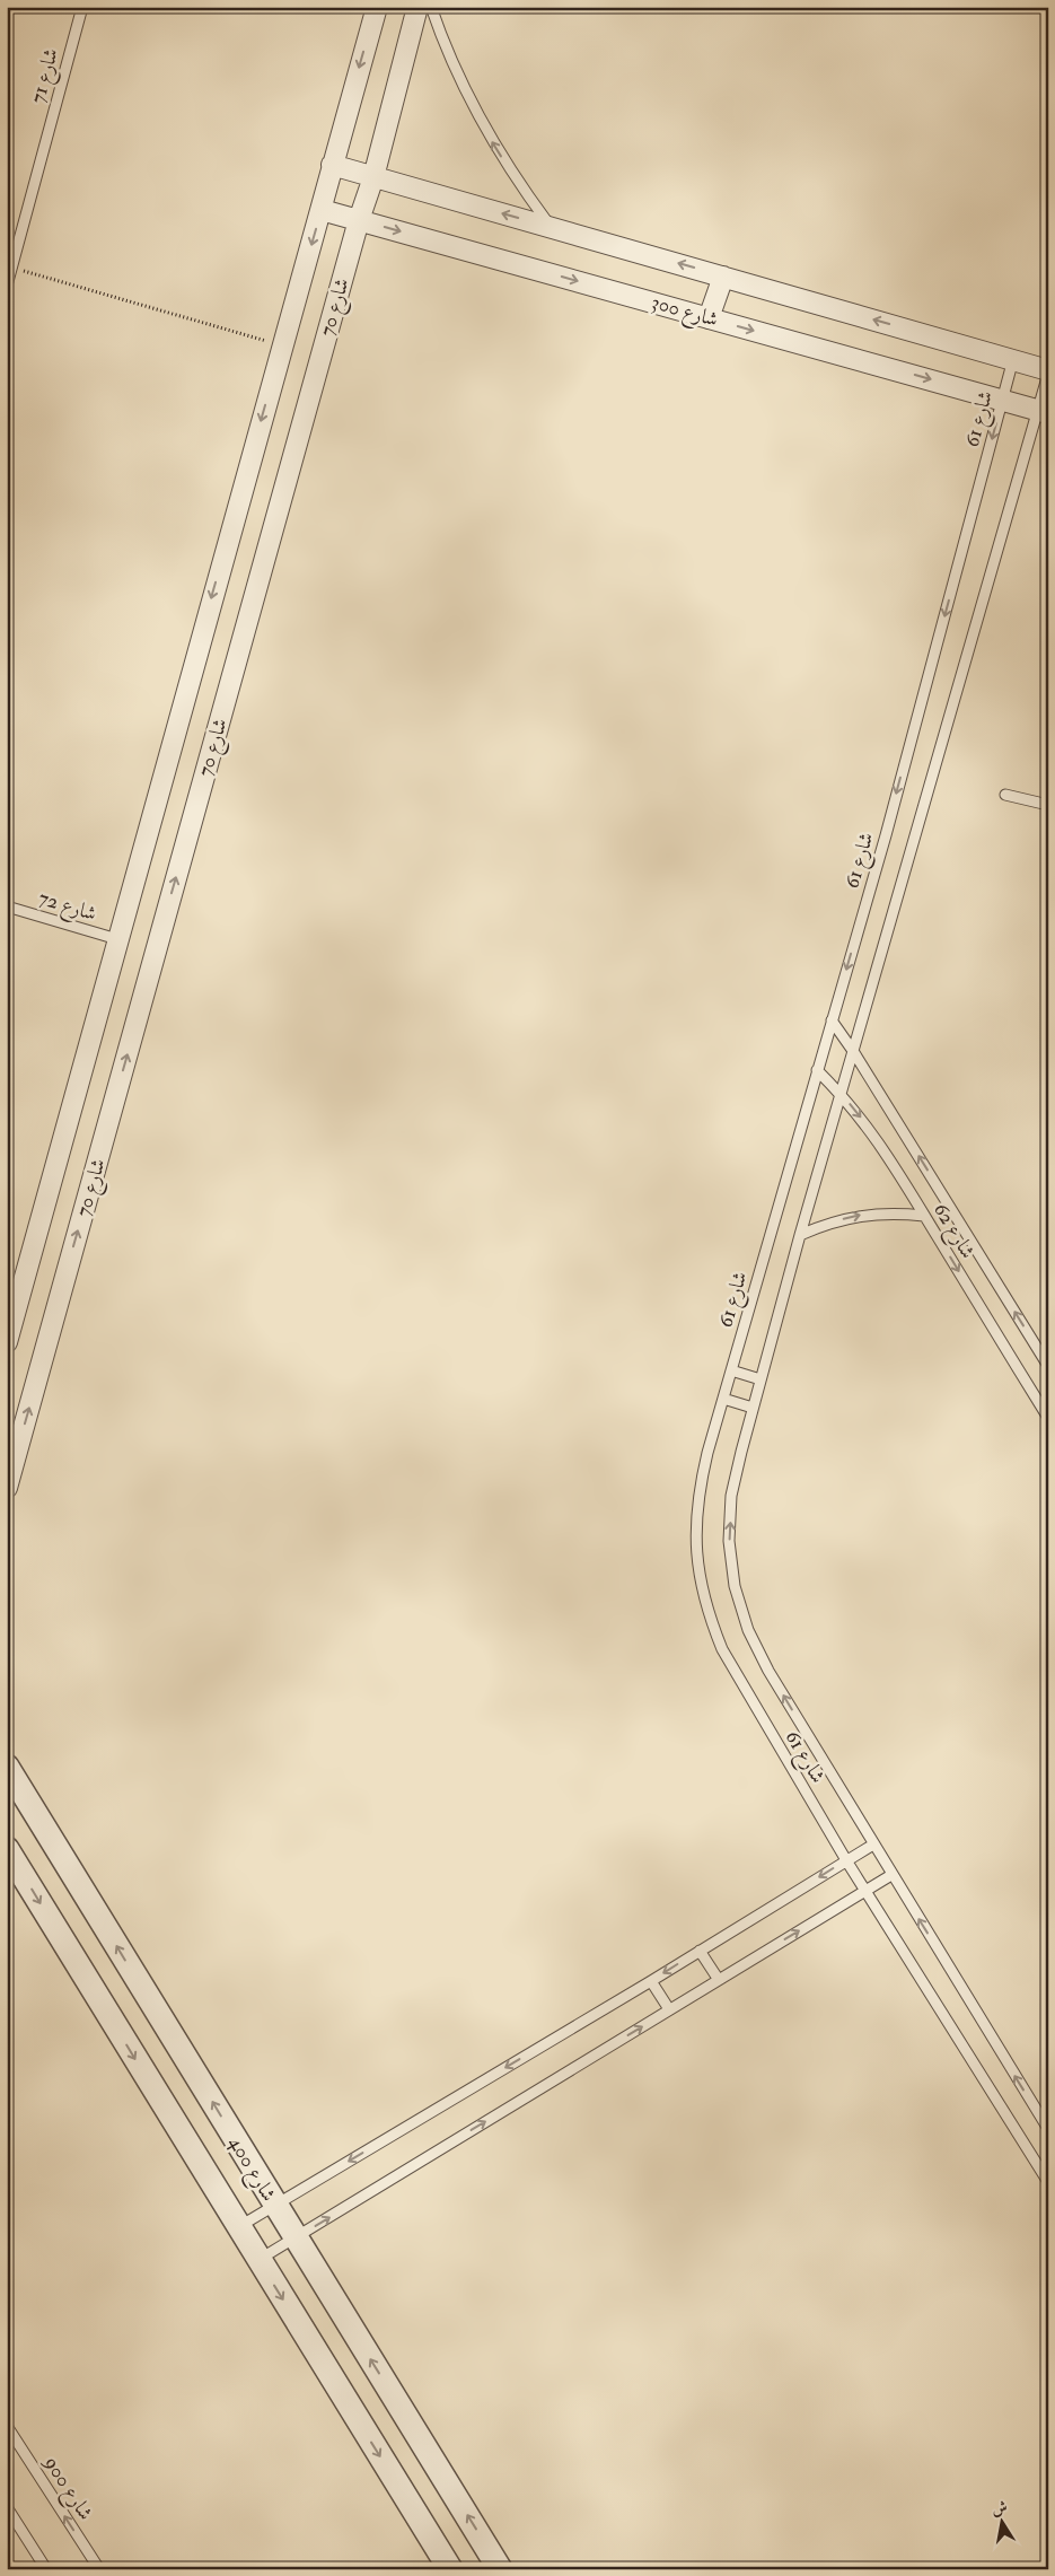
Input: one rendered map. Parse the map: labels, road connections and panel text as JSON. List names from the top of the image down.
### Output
{
  "streets": {
    "street": ["شارع 70", "شارع 300", "شارع 400"],
    "lane": [
      "شارع 71",
      "شارع 61",
      "شارع 72",
      "شارع 62",
      "شارع 900"
    ]
  },
  "crossings": [
    ["شارع 70", "شارع 300"],
    ["شارع 70", "شارع 72"],
    ["شارع 300", "شارع 61"],
    ["شارع 61", "شارع 62"]
  ],
  "north": "top"
}
